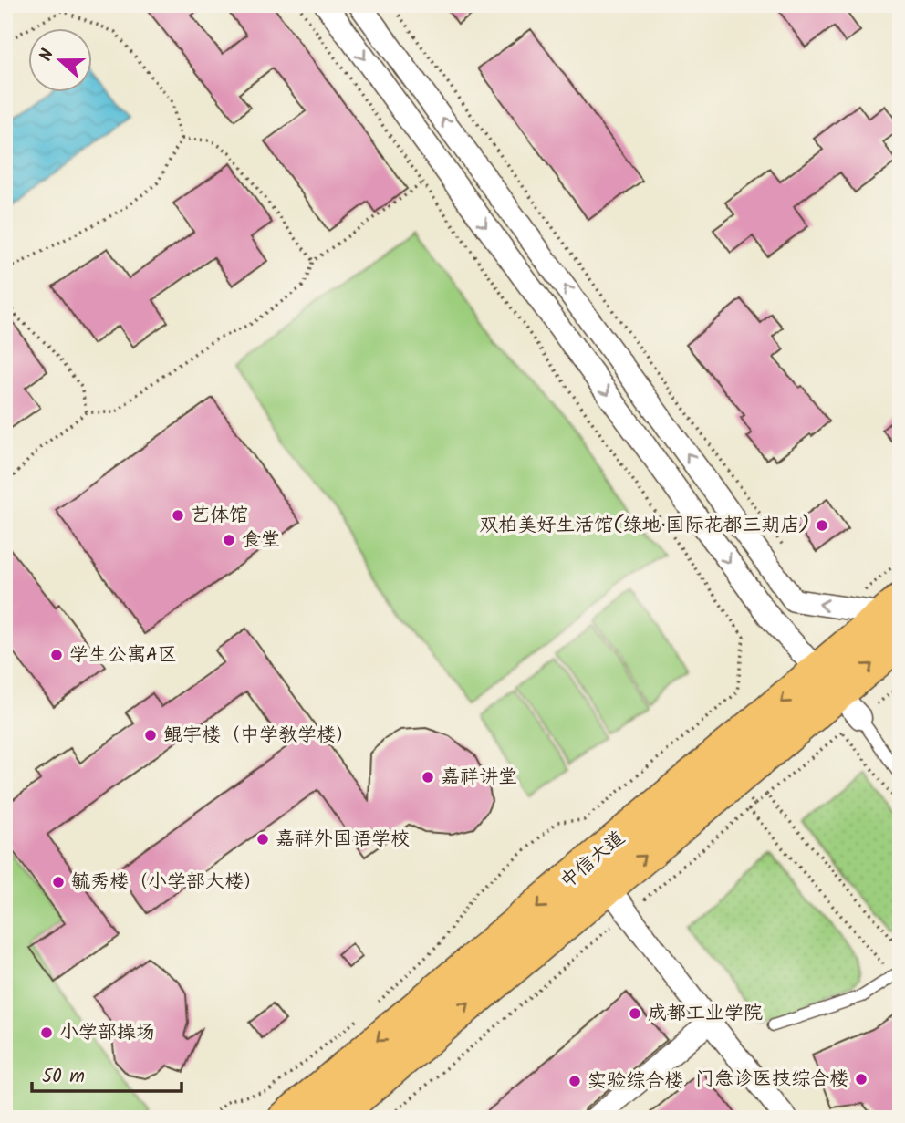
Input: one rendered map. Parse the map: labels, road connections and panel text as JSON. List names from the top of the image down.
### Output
{
  "streets": {
    "main road": ["中信大道"]
  },
  "places": [
    "艺体馆",
    "双柏美好生活馆(绿地·国际花都三期店)",
    "食堂",
    "学生公寓A区",
    "鲲宇楼（中学教学楼）",
    "嘉祥讲堂",
    "嘉祥外国语学校",
    "毓秀楼（小学部大楼）",
    "成都工业学院",
    "小学部操场",
    "门急诊医技综合楼",
    "实验综合楼"
  ],
  "scale_bar": "50 m",
  "north": "left"
}
